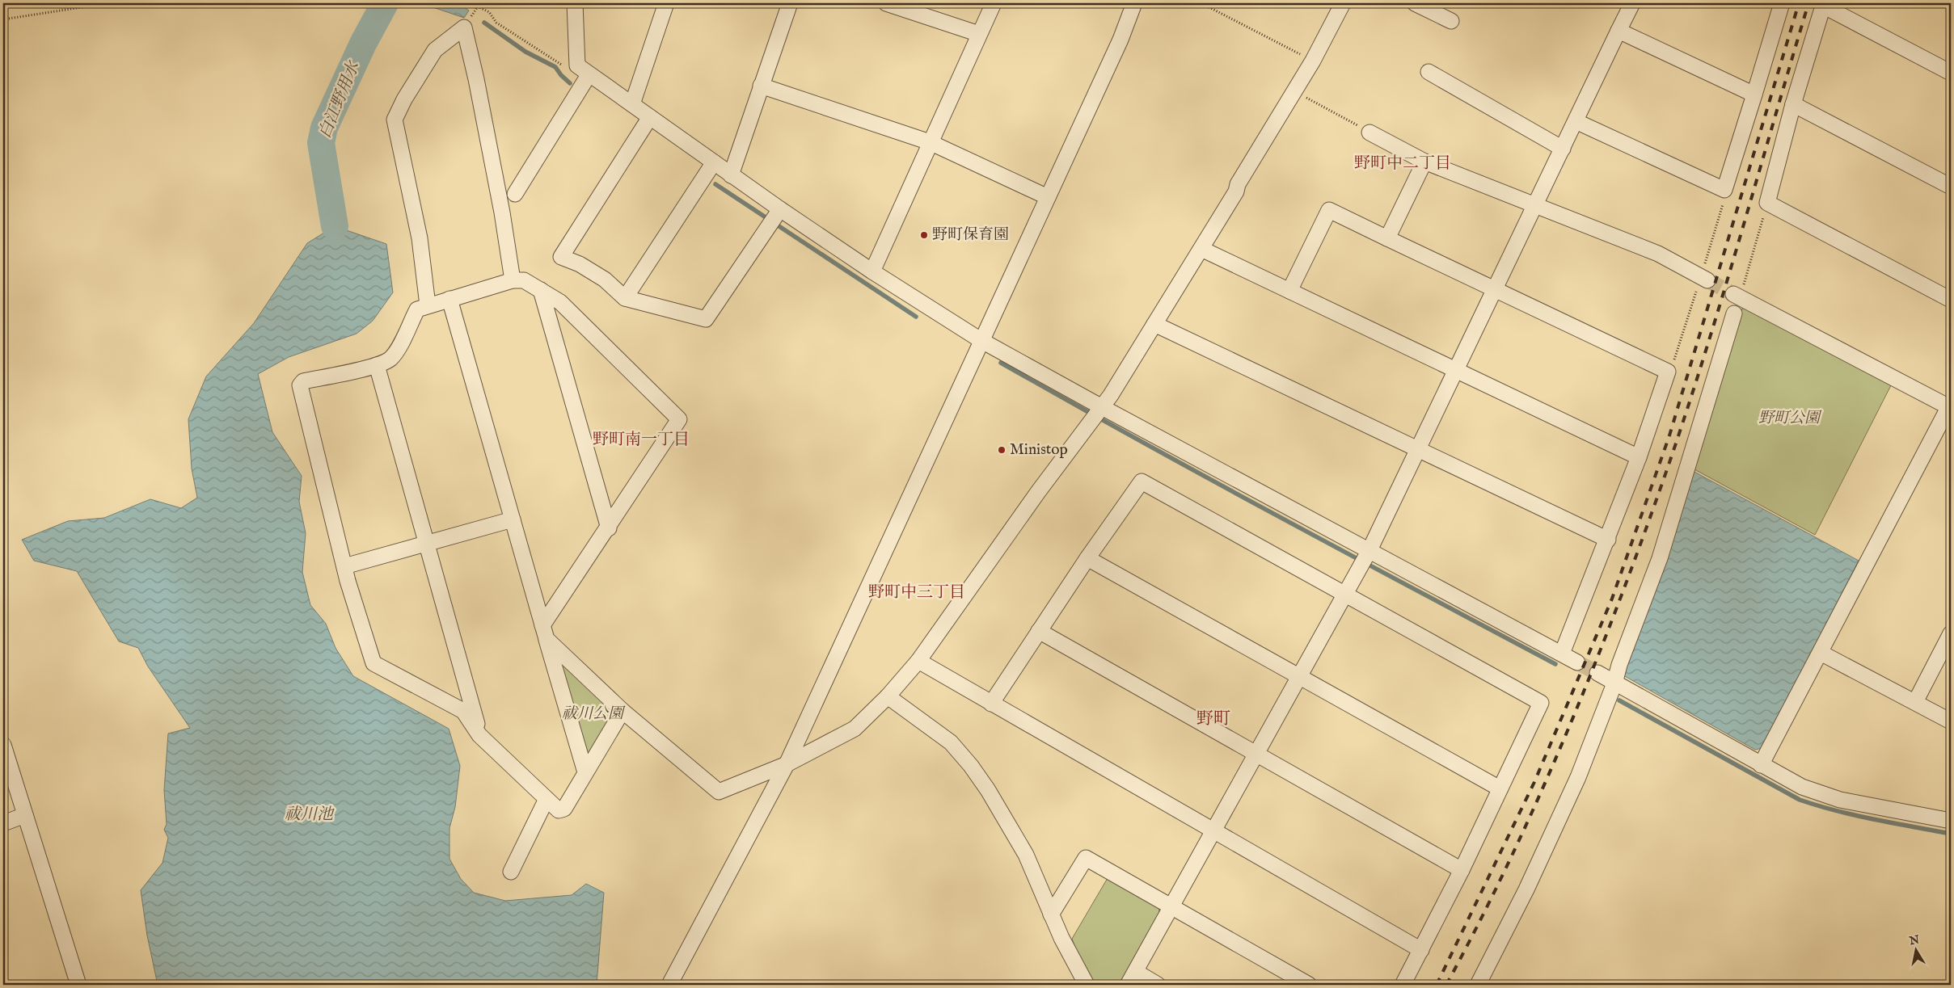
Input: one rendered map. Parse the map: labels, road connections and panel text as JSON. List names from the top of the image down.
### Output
{
  "districts": [
    "野町中二丁目",
    "野町南一丁目",
    "野町中三丁目",
    "野町"
  ],
  "water": ["白江野用水", "祓川池"],
  "parks": ["野町公園", "祓川公園"],
  "places": ["野町保育園", "Ministop"],
  "north": "top"
}
